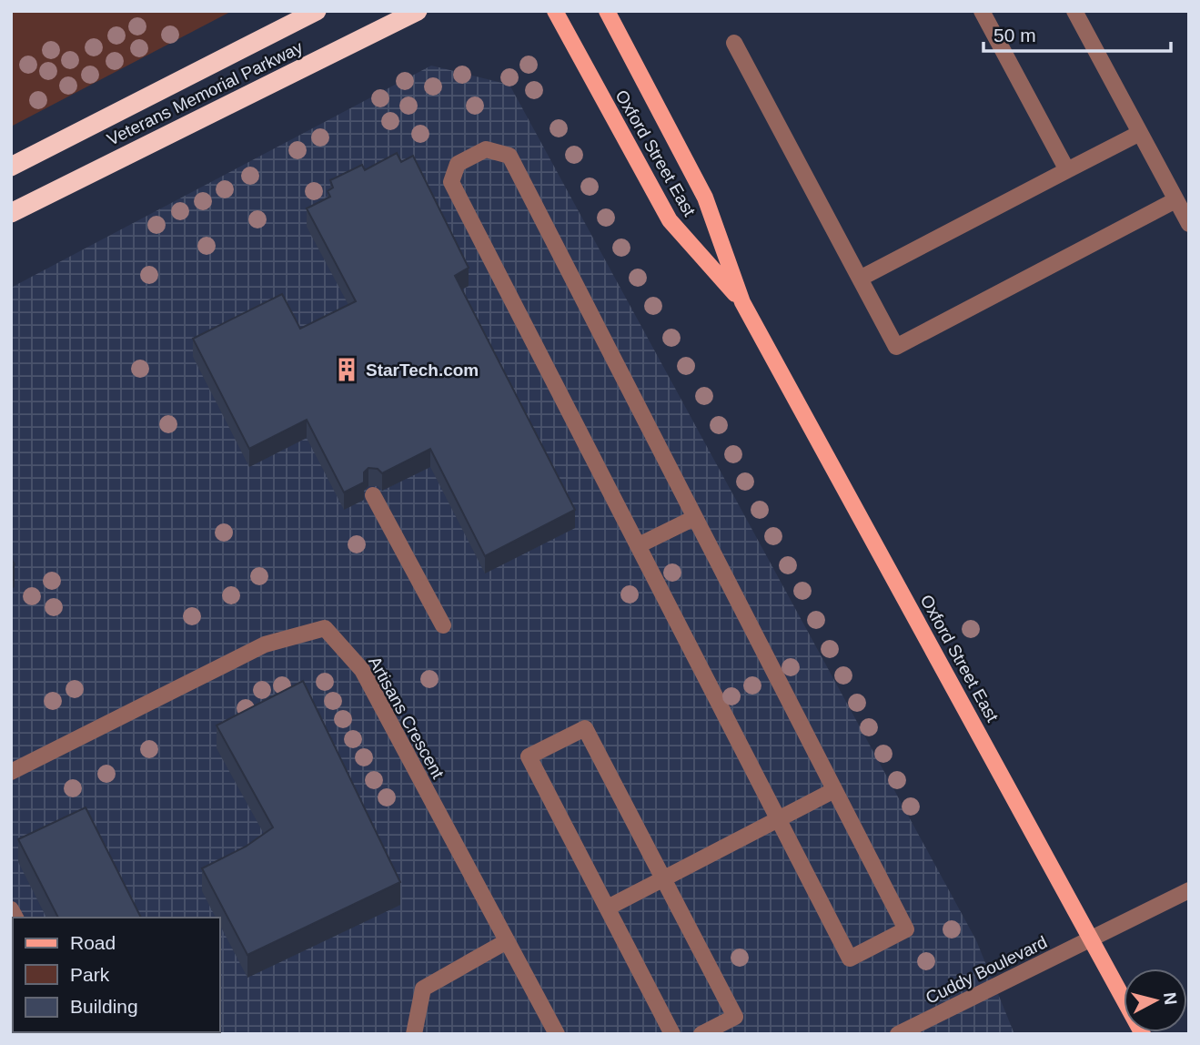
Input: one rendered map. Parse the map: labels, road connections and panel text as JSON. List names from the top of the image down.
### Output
{
  "streets": {
    "highway": ["Veterans Memorial Parkway"],
    "main road": ["Oxford Street East"],
    "street": ["Artisans Crescent", "Cuddy Boulevard"]
  },
  "crossings": [
    ["Oxford Street East", "Cuddy Boulevard"]
  ],
  "places": {
    "building": ["StarTech.com"]
  },
  "legend": ["Road", "Park", "Building"],
  "scale_bar": "50 m",
  "north": "right"
}
